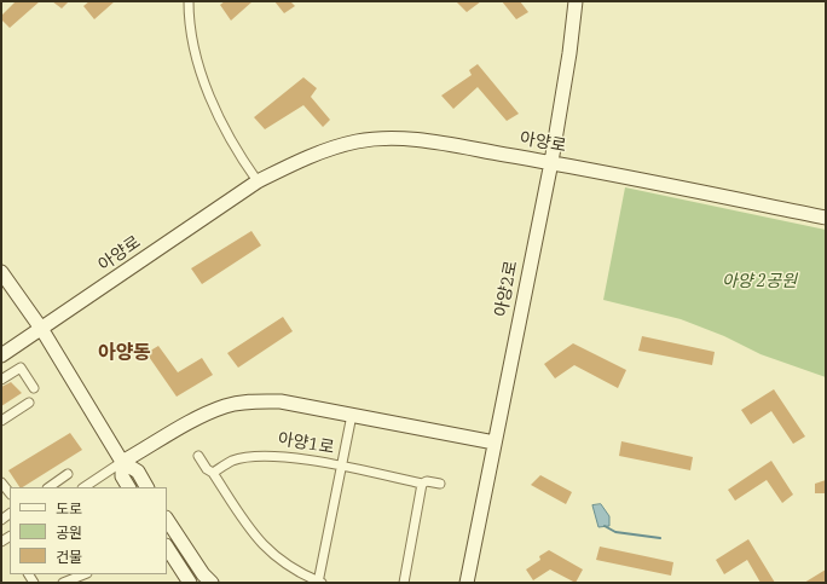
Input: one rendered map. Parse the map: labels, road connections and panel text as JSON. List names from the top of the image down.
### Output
{
  "streets": {
    "street": ["아양로", "아양2로", "아양1로"]
  },
  "crossings": [
    ["아양로", "아양2로"]
  ],
  "districts": ["아양동"],
  "parks": ["아양 2공원"],
  "legend": ["도로", "공원", "건물"]
}
